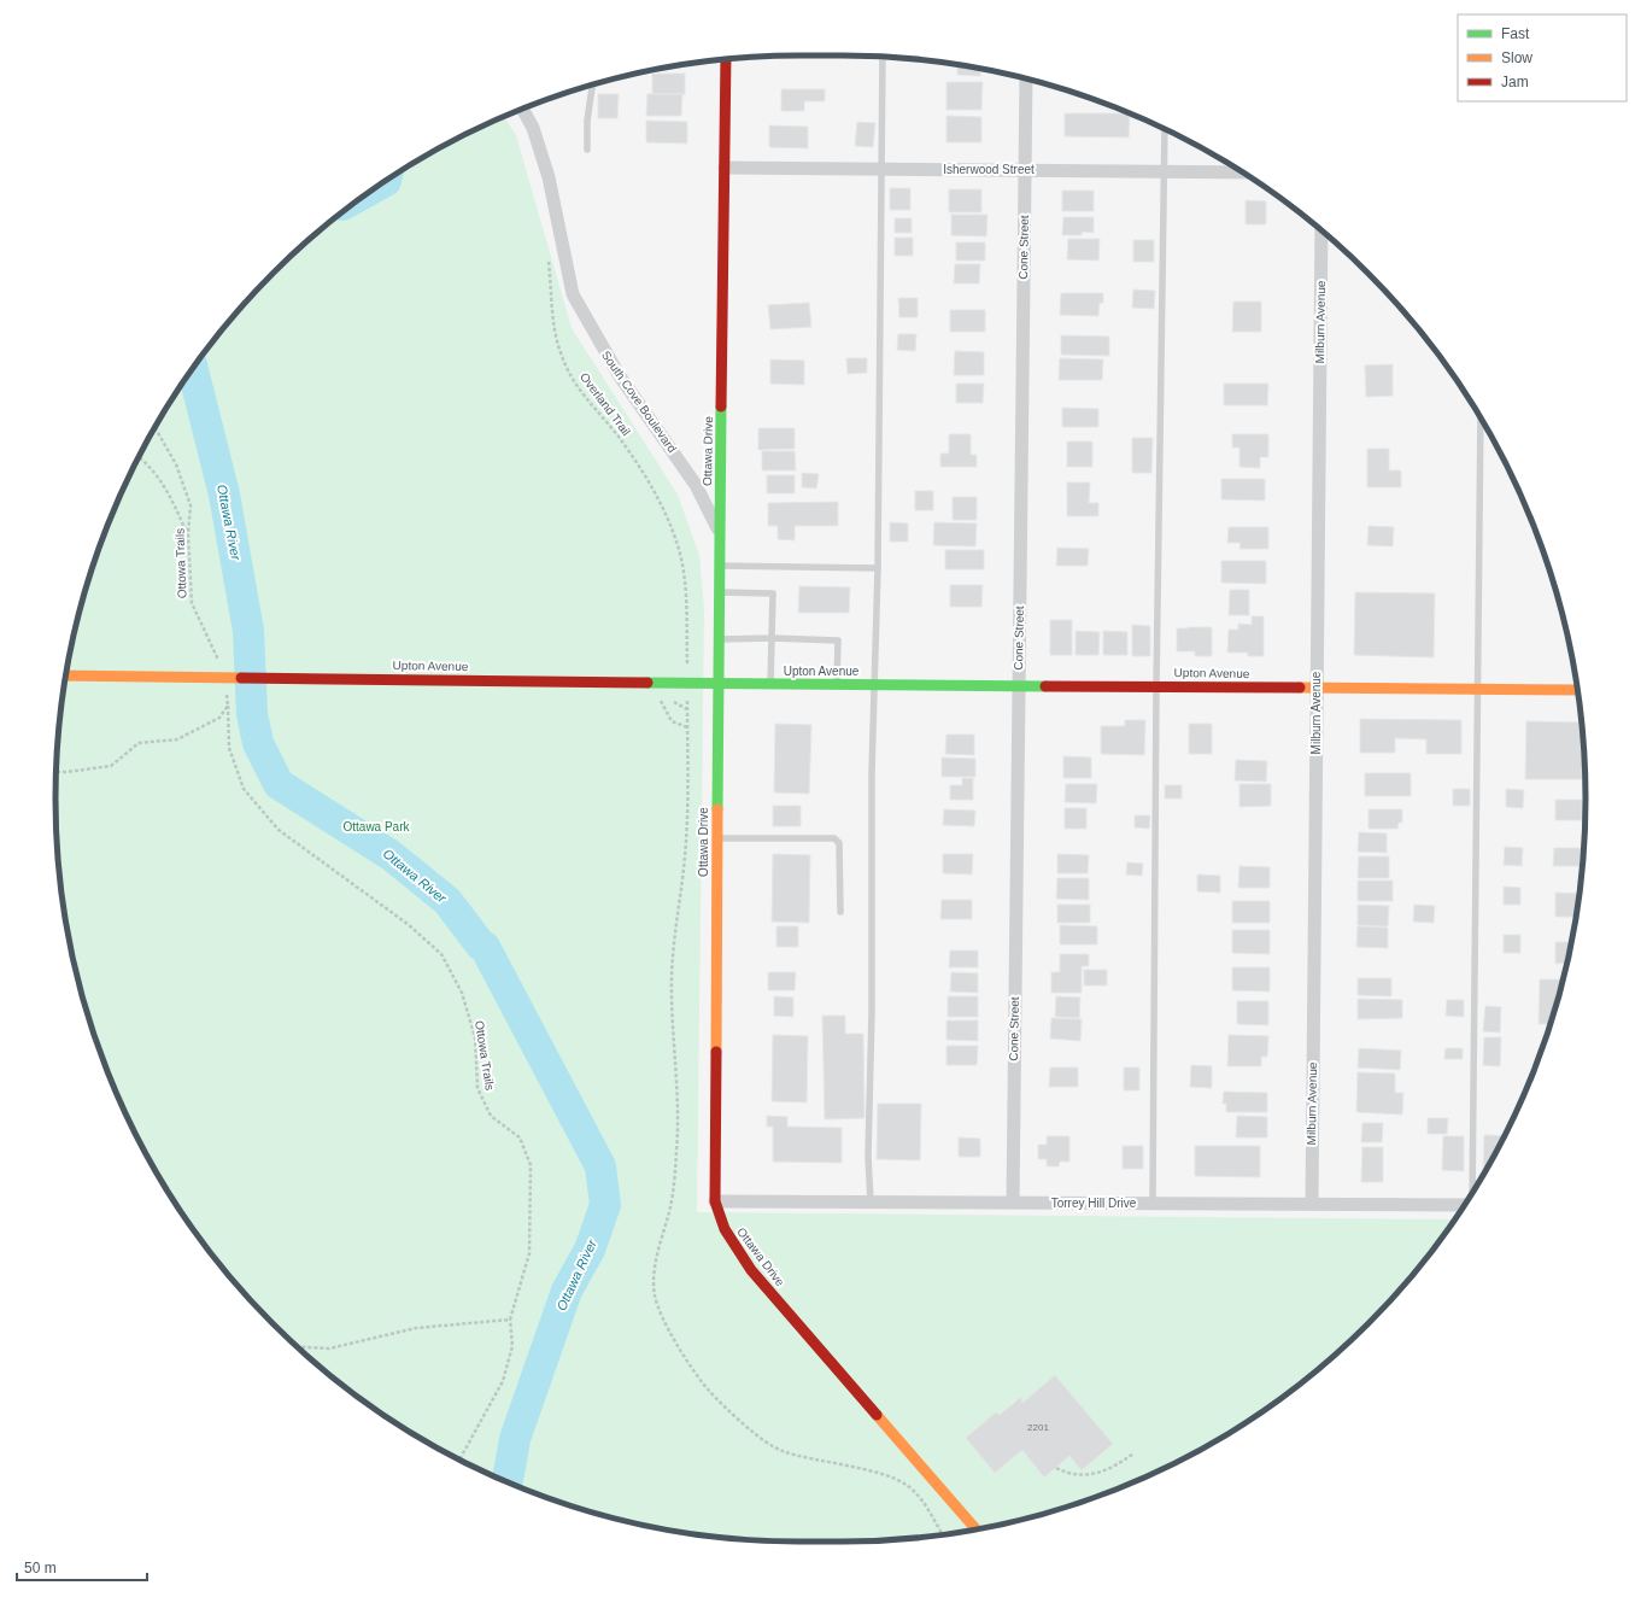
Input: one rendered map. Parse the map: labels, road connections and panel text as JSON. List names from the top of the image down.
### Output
{
  "streets": {
    "street": [
      "Isherwood Street",
      "Cone Street",
      "Milburn Avenue",
      "South Cove Boulevard",
      "Ottawa Drive",
      "Upton Avenue",
      "Torrey Hill Drive"
    ],
    "path": ["Overland Trail", "Ottowa Trails"]
  },
  "crossings": [
    ["Isherwood Street", "Cone Street"],
    ["Isherwood Street", "Ottawa Drive"],
    ["Cone Street", "Upton Avenue"],
    ["Cone Street", "Torrey Hill Drive"],
    ["Milburn Avenue", "Upton Avenue"],
    ["Milburn Avenue", "Torrey Hill Drive"],
    ["South Cove Boulevard", "Ottawa Drive"],
    ["Overland Trail", "Upton Avenue"],
    ["Ottawa Drive", "Upton Avenue"],
    ["Ottawa Drive", "Torrey Hill Drive"]
  ],
  "water": ["Ottawa River"],
  "parks": ["Ottawa Park"],
  "house_numbers": ["2201"],
  "legend": ["Fast", "Slow", "Jam"],
  "scale_bar": "50 m"
}
